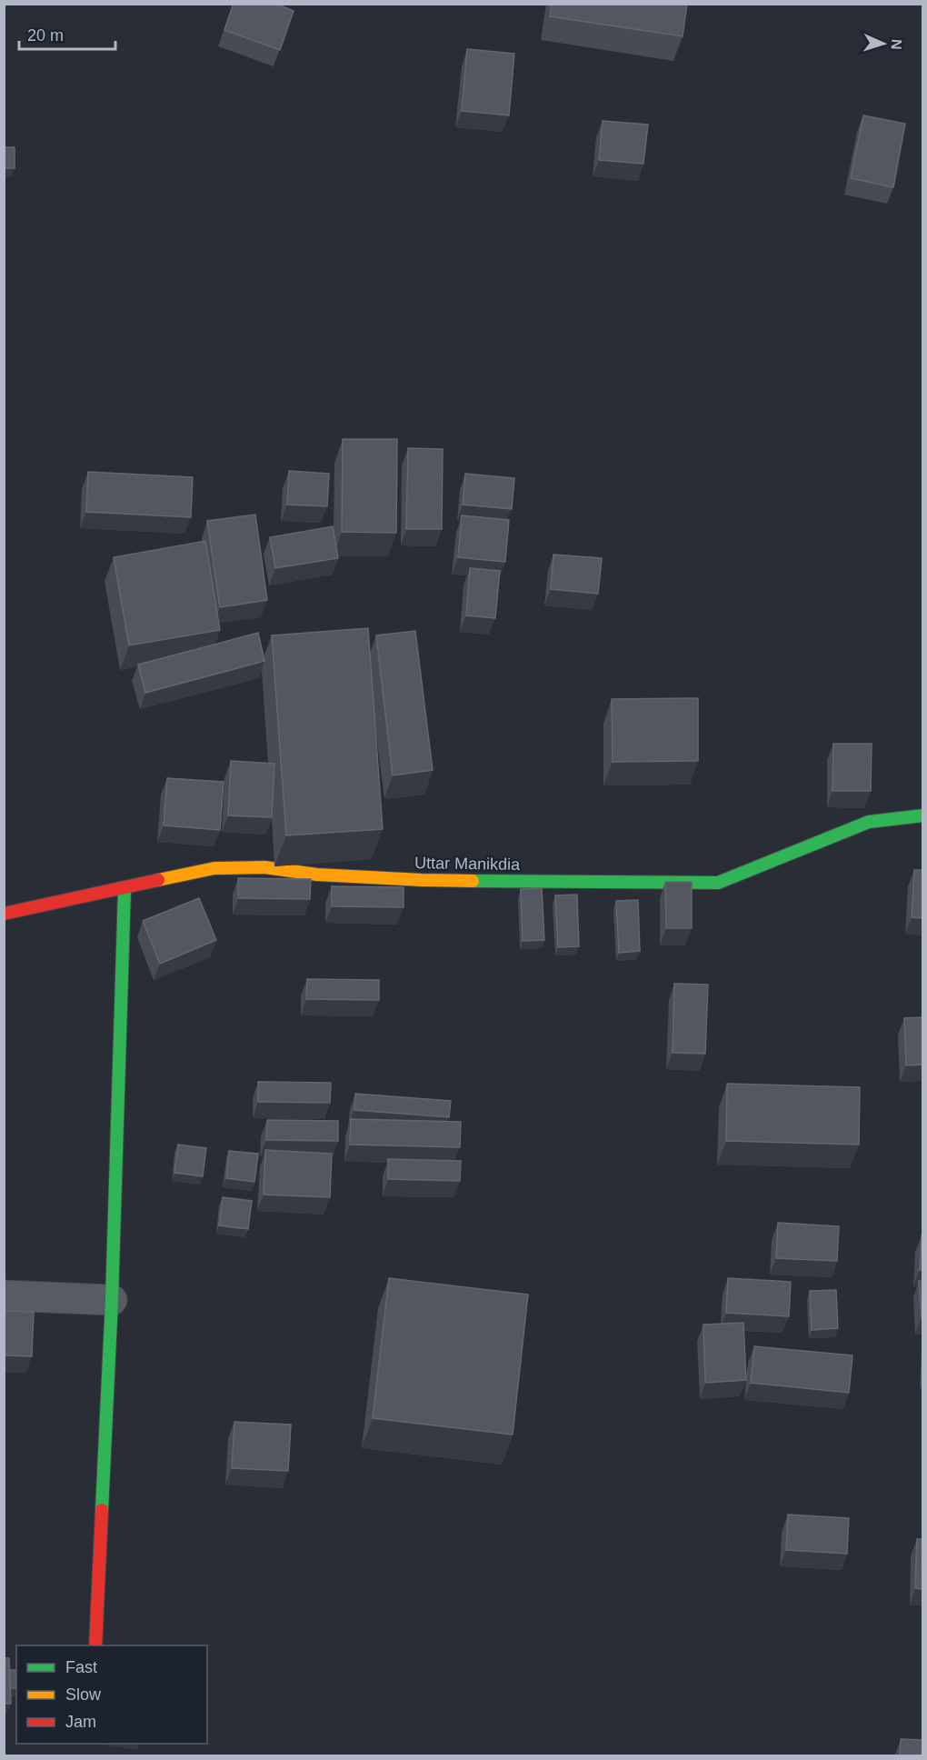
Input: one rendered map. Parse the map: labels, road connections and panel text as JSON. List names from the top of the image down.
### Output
{
  "streets": {
    "main road": ["Uttar Manikdia"]
  },
  "legend": ["Fast", "Slow", "Jam"],
  "scale_bar": "20 m",
  "north": "right"
}
